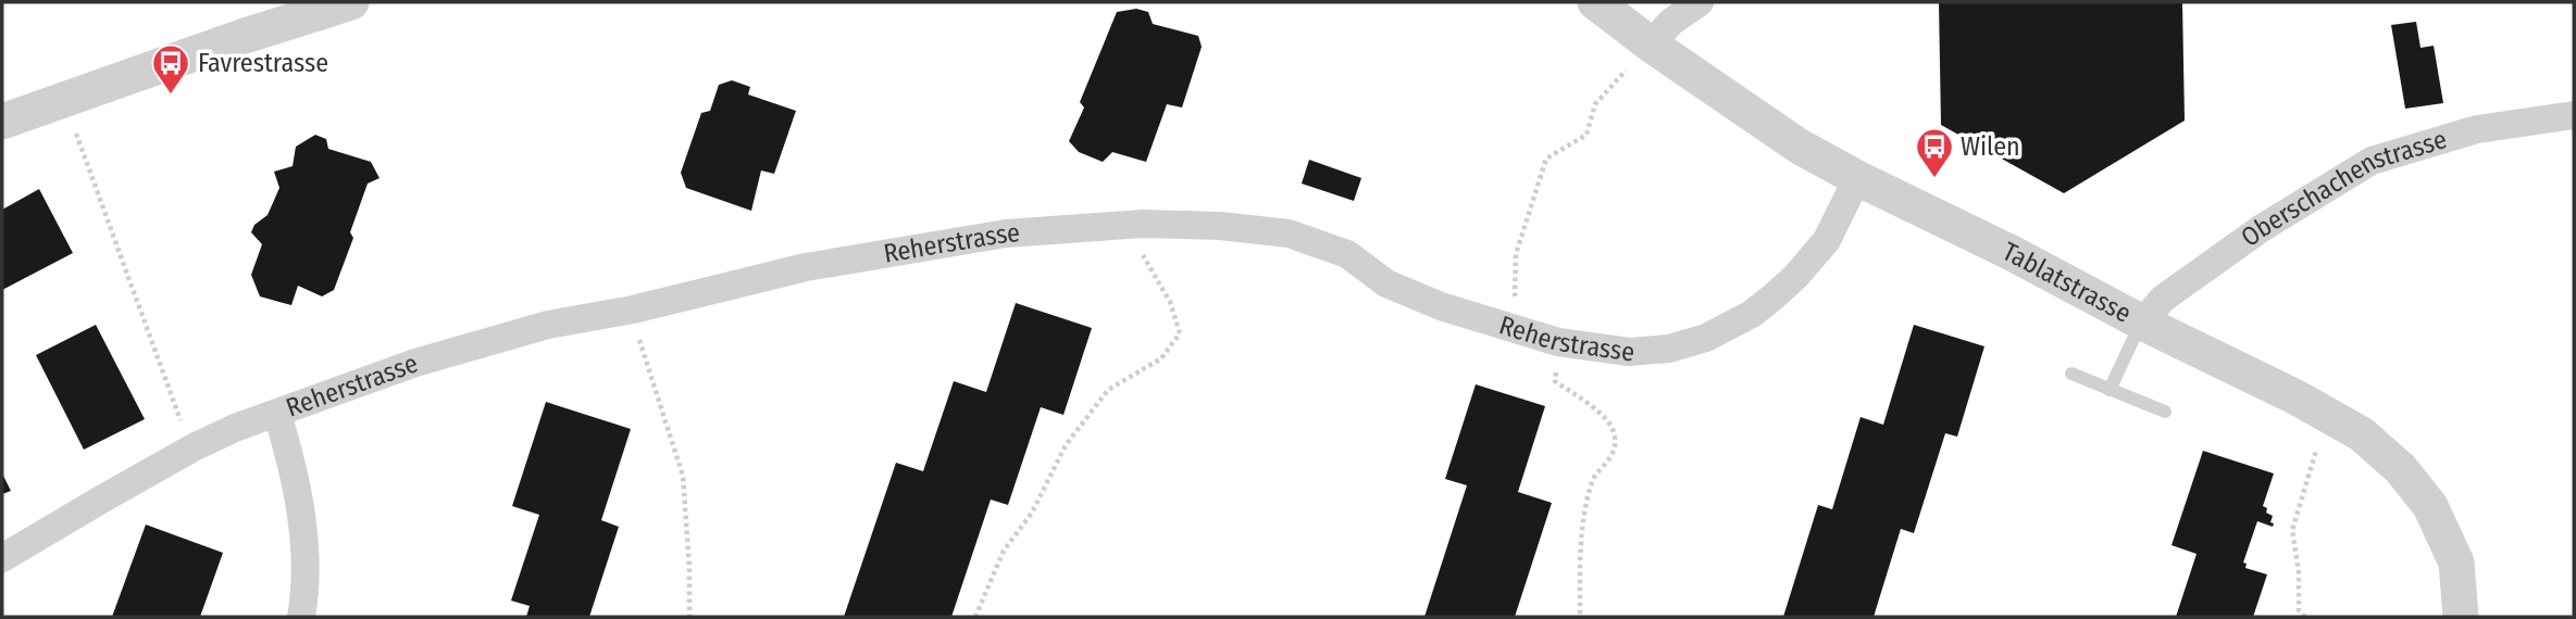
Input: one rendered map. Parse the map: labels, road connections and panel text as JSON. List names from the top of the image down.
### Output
{
  "streets": {
    "street": ["Oberschachenstrasse", "Reherstrasse", "Tablatstrasse"]
  },
  "crossings": [
    ["Oberschachenstrasse", "Tablatstrasse"],
    ["Reherstrasse", "Tablatstrasse"]
  ],
  "places": {
    "bus stop": ["Favrestrasse", "Wilen"]
  }
}
